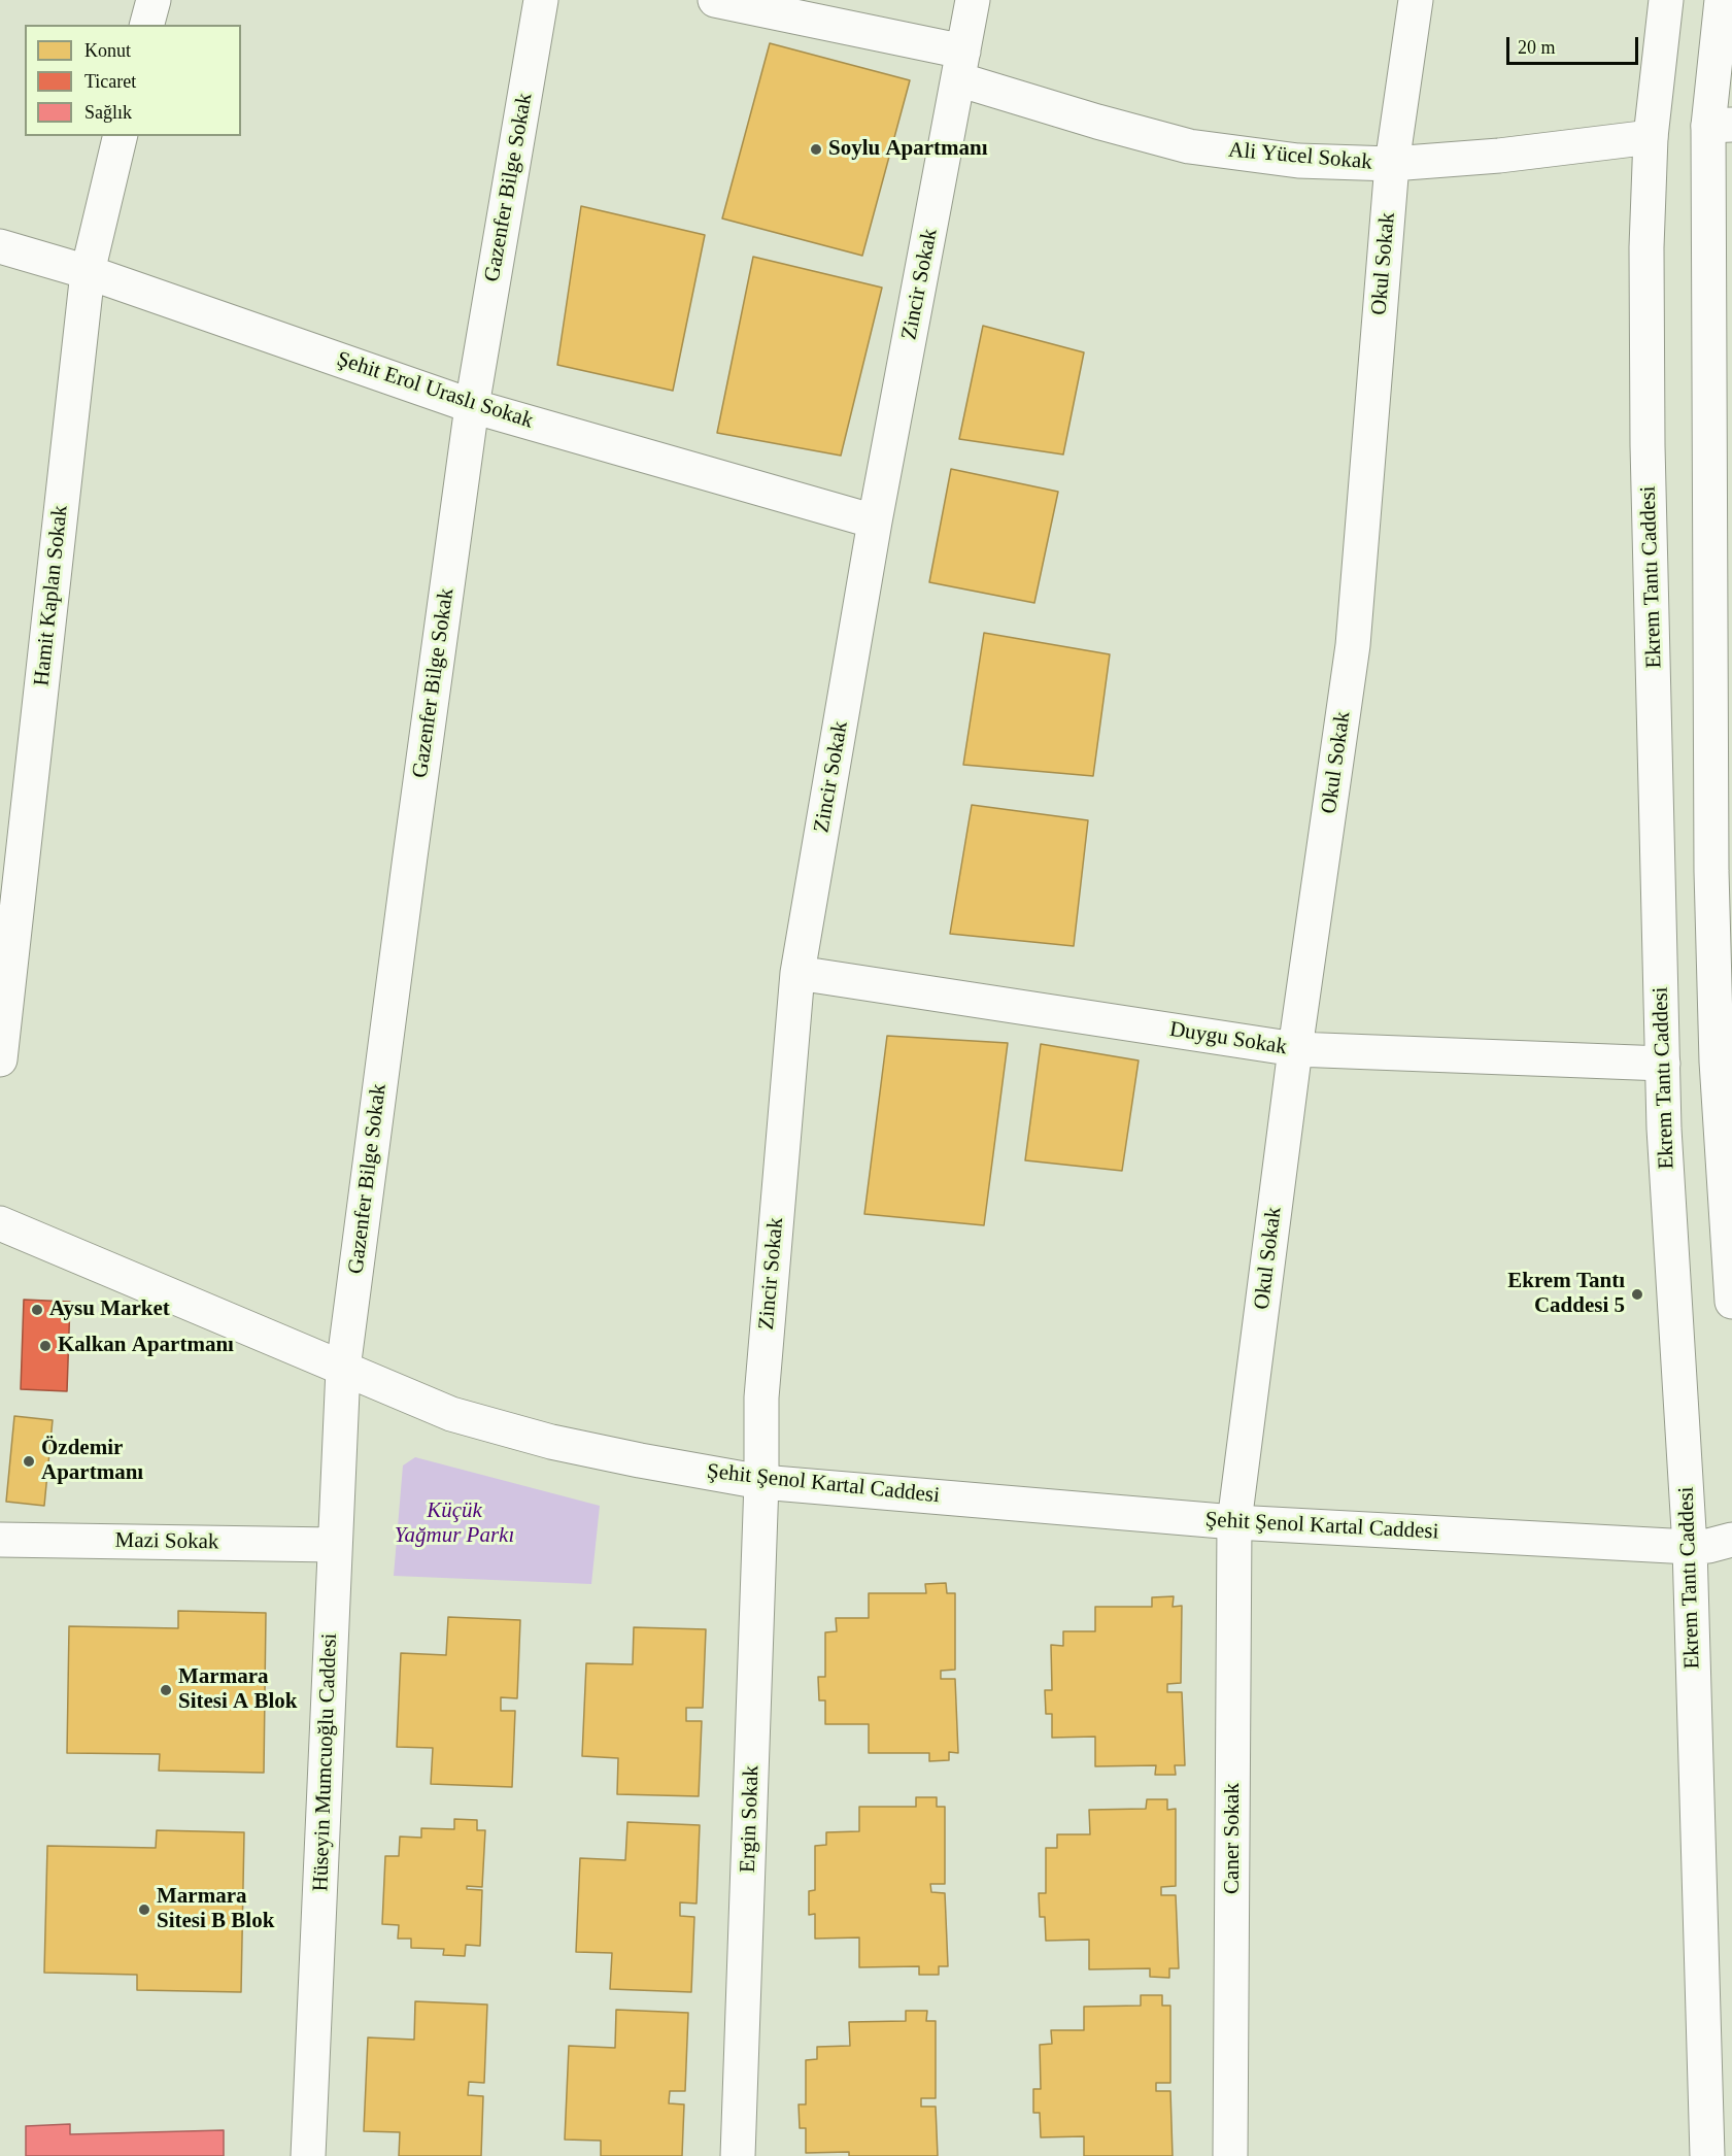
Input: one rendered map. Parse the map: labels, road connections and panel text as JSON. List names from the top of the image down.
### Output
{
  "streets": {
    "street": [
      "Ali Yücel Sokak",
      "Gazenfer Bilge Sokak",
      "Okul Sokak",
      "Zincir Sokak",
      "Şehit Erol Uraslı Sokak",
      "Ekrem Tantı Caddesi",
      "Hamit Kaplan Sokak",
      "Duygu Sokak",
      "Şehit Şenol Kartal Caddesi",
      "Mazi Sokak",
      "Hüseyin Mumcuoğlu Caddesi",
      "Ergin Sokak",
      "Caner Sokak"
    ]
  },
  "crossings": [
    ["Ali Yücel Sokak", "Okul Sokak"],
    ["Ali Yücel Sokak", "Zincir Sokak"],
    ["Ali Yücel Sokak", "Ekrem Tantı Caddesi"],
    ["Gazenfer Bilge Sokak", "Şehit Erol Uraslı Sokak"],
    ["Gazenfer Bilge Sokak", "Şehit Şenol Kartal Caddesi"],
    ["Gazenfer Bilge Sokak", "Hüseyin Mumcuoğlu Caddesi"],
    ["Okul Sokak", "Duygu Sokak"],
    ["Okul Sokak", "Şehit Şenol Kartal Caddesi"],
    ["Okul Sokak", "Caner Sokak"],
    ["Zincir Sokak", "Şehit Erol Uraslı Sokak"],
    ["Zincir Sokak", "Duygu Sokak"],
    ["Zincir Sokak", "Şehit Şenol Kartal Caddesi"],
    ["Zincir Sokak", "Ergin Sokak"],
    ["Şehit Erol Uraslı Sokak", "Hamit Kaplan Sokak"],
    ["Ekrem Tantı Caddesi", "Duygu Sokak"],
    ["Ekrem Tantı Caddesi", "Şehit Şenol Kartal Caddesi"],
    ["Şehit Şenol Kartal Caddesi", "Hüseyin Mumcuoğlu Caddesi"],
    ["Şehit Şenol Kartal Caddesi", "Ergin Sokak"],
    ["Şehit Şenol Kartal Caddesi", "Caner Sokak"],
    ["Mazi Sokak", "Hüseyin Mumcuoğlu Caddesi"]
  ],
  "parks": ["Küçük Yağmur Parkı"],
  "places": [
    "Soylu Apartmanı",
    "Ekrem Tantı Caddesi 5",
    "Aysu Market",
    "Kalkan Apartmanı",
    "Özdemir Apartmanı",
    "Marmara Sitesi A Blok",
    "Marmara Sitesi B Blok"
  ],
  "legend": ["Konut", "Ticaret", "Sağlık"],
  "scale_bar": "20 m"
}
